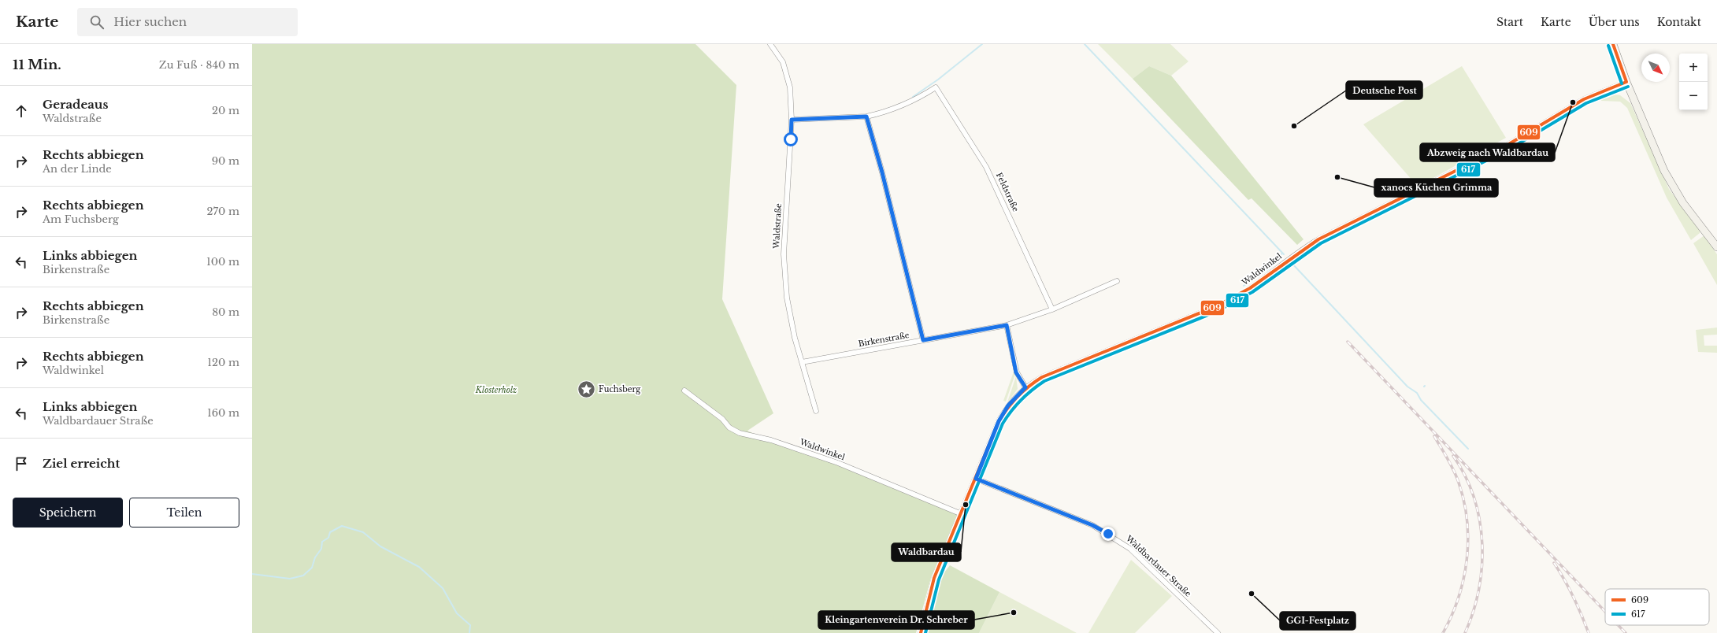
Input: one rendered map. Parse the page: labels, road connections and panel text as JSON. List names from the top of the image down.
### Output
{
  "streets": {
    "street": [
      "Feldstraße",
      "Waldstraße",
      "Waldwinkel",
      "Birkenstraße",
      "Waldbardauer Straße"
    ]
  },
  "crossings": [
    ["Feldstraße", "Birkenstraße"],
    ["Waldstraße", "Birkenstraße"],
    ["Waldwinkel", "Waldbardauer Straße"]
  ],
  "parks": ["Klosterholz"],
  "places": {
    "other": [
      "Abzweig nach Waldbardau",
      "Deutsche Post",
      "xanocs Küchen Grimma",
      "Waldbardau",
      "GGI-Festplatz",
      "Kleingartenverein Dr. Schreber"
    ],
    "place": ["Fuchsberg"]
  },
  "lines": ["transit line 609", "transit line 617"],
  "legend": ["609", "617"],
  "north": "bottom right",
  "page": {
    "header": "Karte",
    "search": "Hier suchen",
    "nav": [
      "Start",
      "Karte",
      "Über uns",
      "Kontakt"
    ],
    "heading": ["11 Min.", "Zu Fuß · 840 m"],
    "map_buttons": ["+", "−"],
    "list": [
      ["Geradeaus", "Waldstraße", "20 m"],
      ["Rechts abbiegen", "An der Linde", "90 m"],
      ["Rechts abbiegen", "Am Fuchsberg", "270 m"],
      ["Links abbiegen", "Birkenstraße", "100 m"],
      ["Rechts abbiegen", "Birkenstraße", "80 m"],
      ["Rechts abbiegen", "Waldwinkel", "120 m"],
      ["Links abbiegen", "Waldbardauer Straße", "160 m"],
      "Ziel erreicht"
    ],
    "buttons": ["Speichern", "Teilen"]
  }
}
